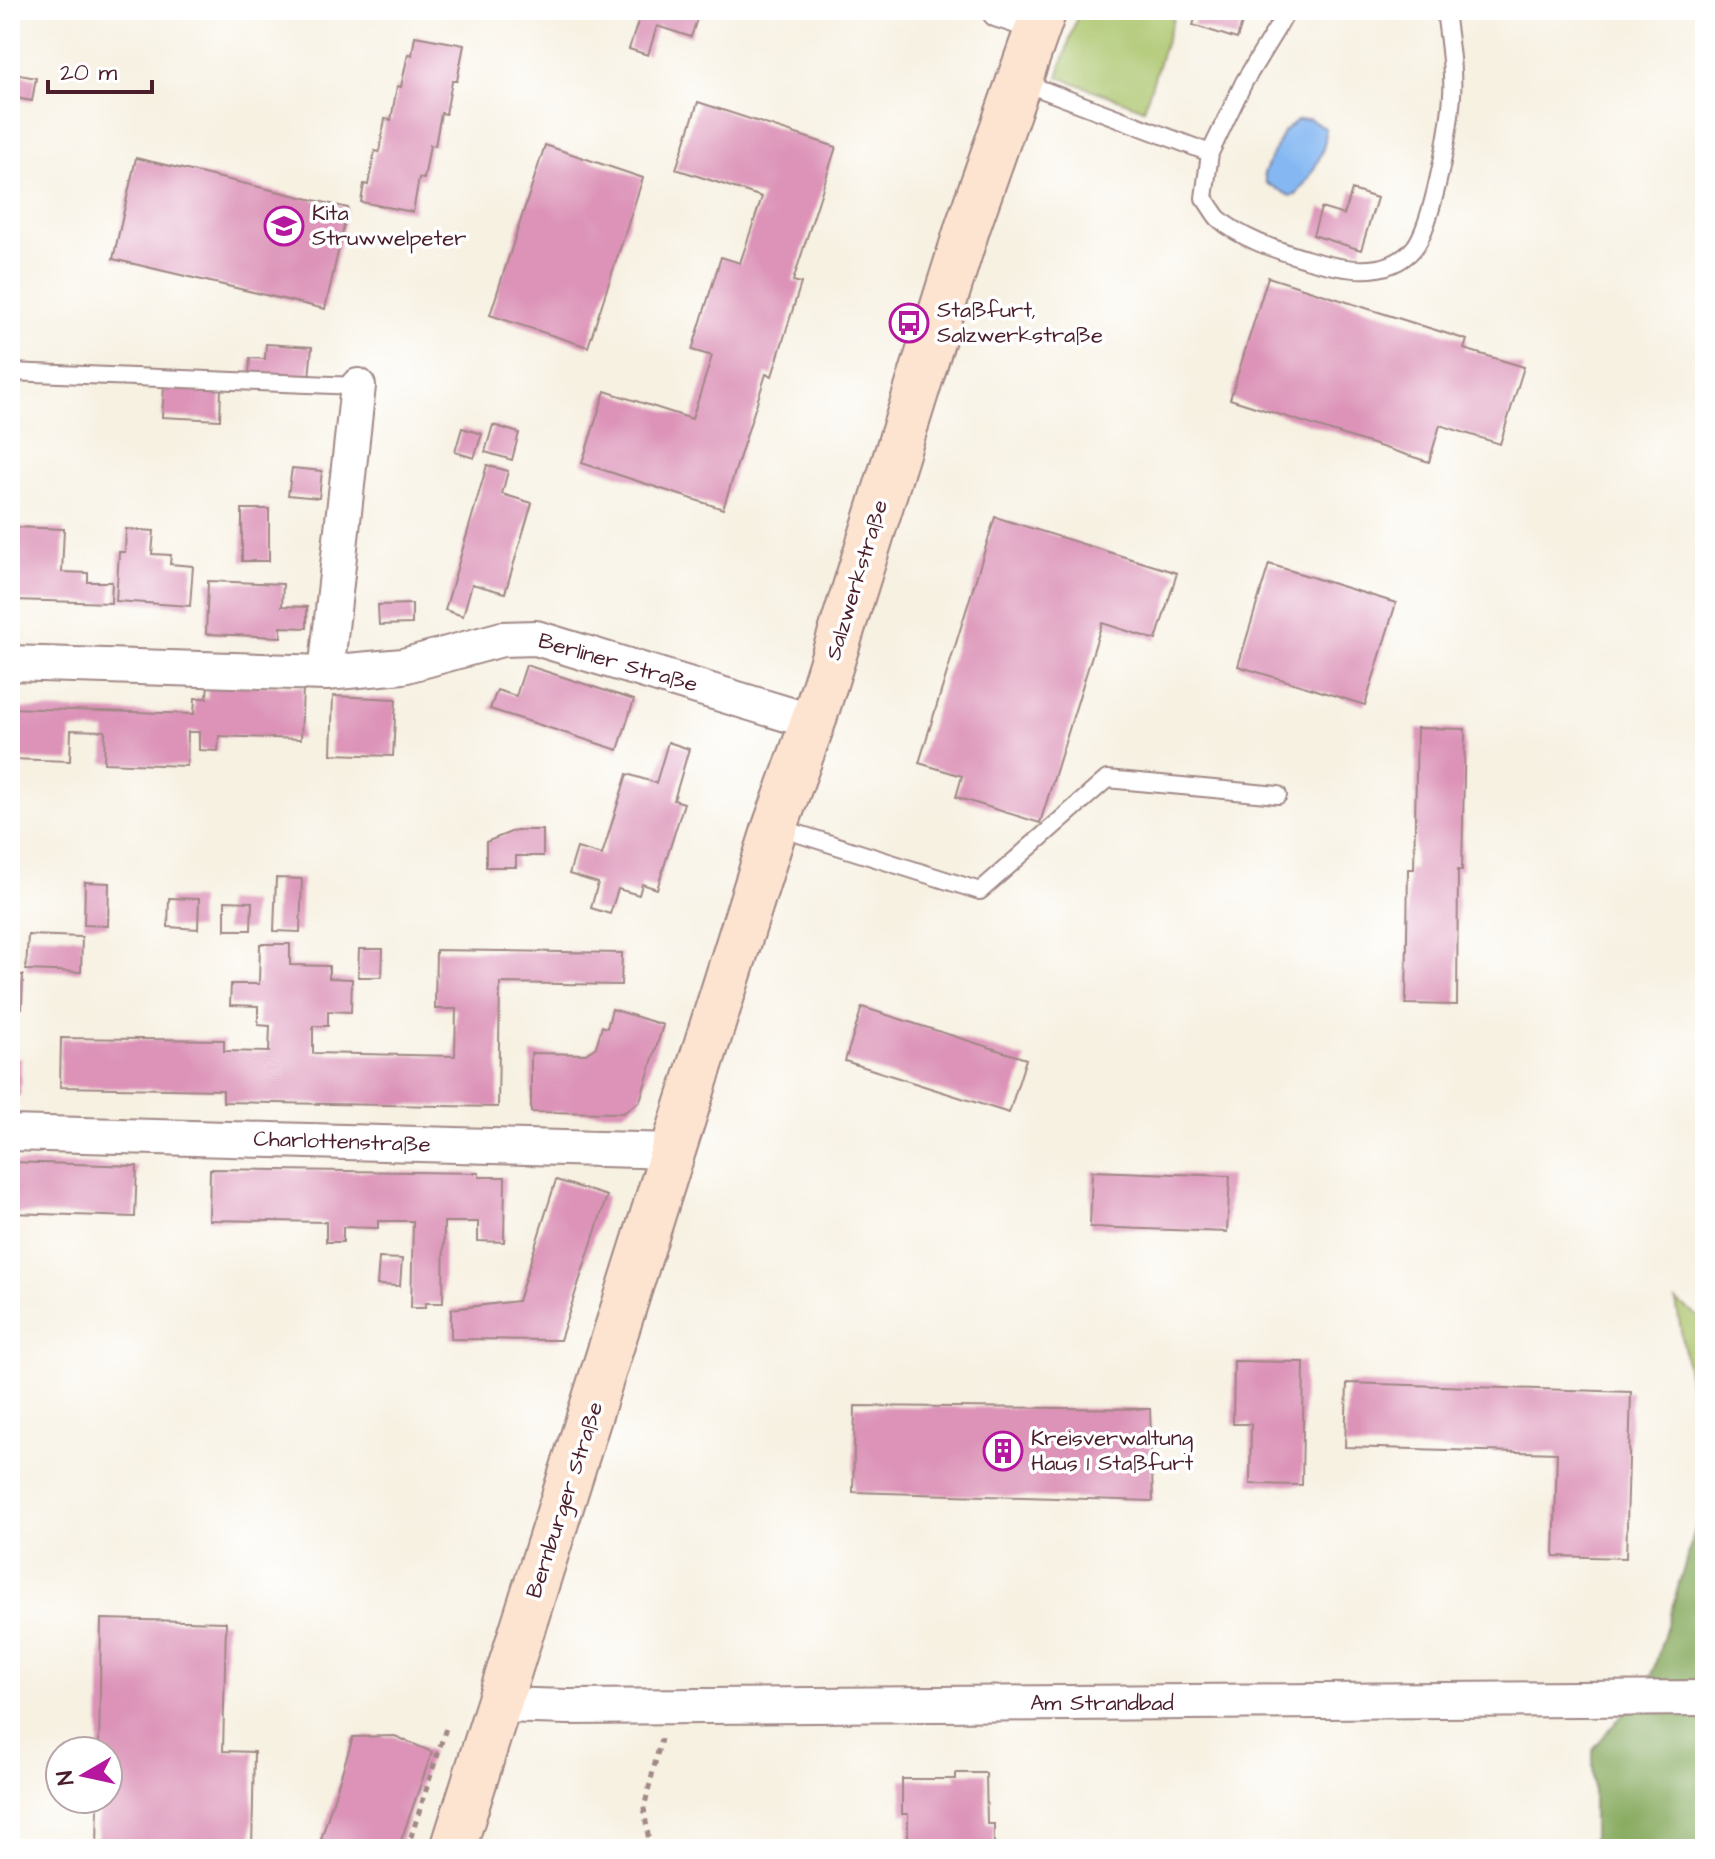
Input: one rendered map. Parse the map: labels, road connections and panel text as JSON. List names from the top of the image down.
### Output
{
  "streets": {
    "main road": ["Salzwerkstraße", "Bernburger Straße"],
    "street": ["Berliner Straße", "Charlottenstraße", "Am Strandbad"]
  },
  "crossings": [
    ["Salzwerkstraße", "Berliner Straße"],
    ["Salzwerkstraße", "Charlottenstraße"],
    ["Salzwerkstraße", "Bernburger Straße"],
    ["Charlottenstraße", "Bernburger Straße"],
    ["Bernburger Straße", "Am Strandbad"]
  ],
  "places": {
    "school or university": ["Kita Struwwelpeter"],
    "bus stop": ["Staßfurt, Salzwerkstraße"],
    "building": ["Kreisverwaltung Haus 1 Staßfurt"]
  },
  "scale_bar": "20 m",
  "north": "left"
}
